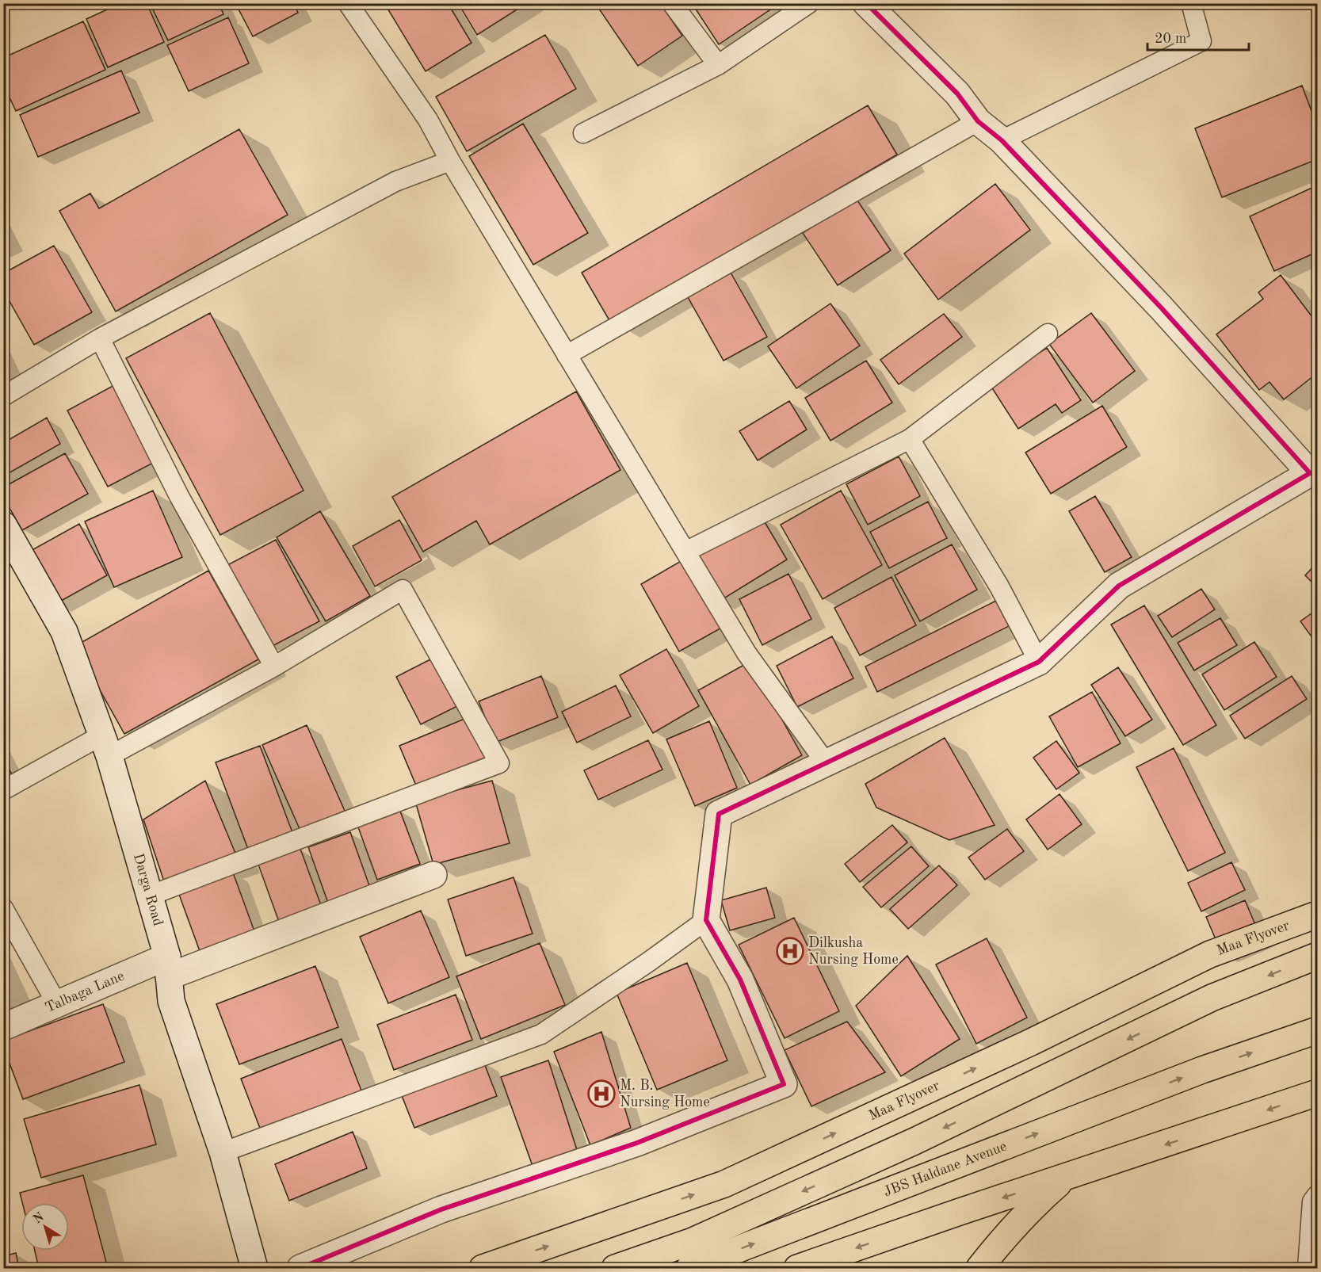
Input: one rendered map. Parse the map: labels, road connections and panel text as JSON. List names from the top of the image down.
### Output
{
  "streets": {
    "main road": ["Maa Flyover", "JBS Haldane Avenue"],
    "street": ["Darga Road", "Talbaga Lane"]
  },
  "crossings": [
    ["Darga Road", "Talbaga Lane"]
  ],
  "places": {
    "hospital": ["Dilkusha Nursing Home", "M. B. Nursing Home"]
  },
  "scale_bar": "20 m",
  "north": "top left"
}
